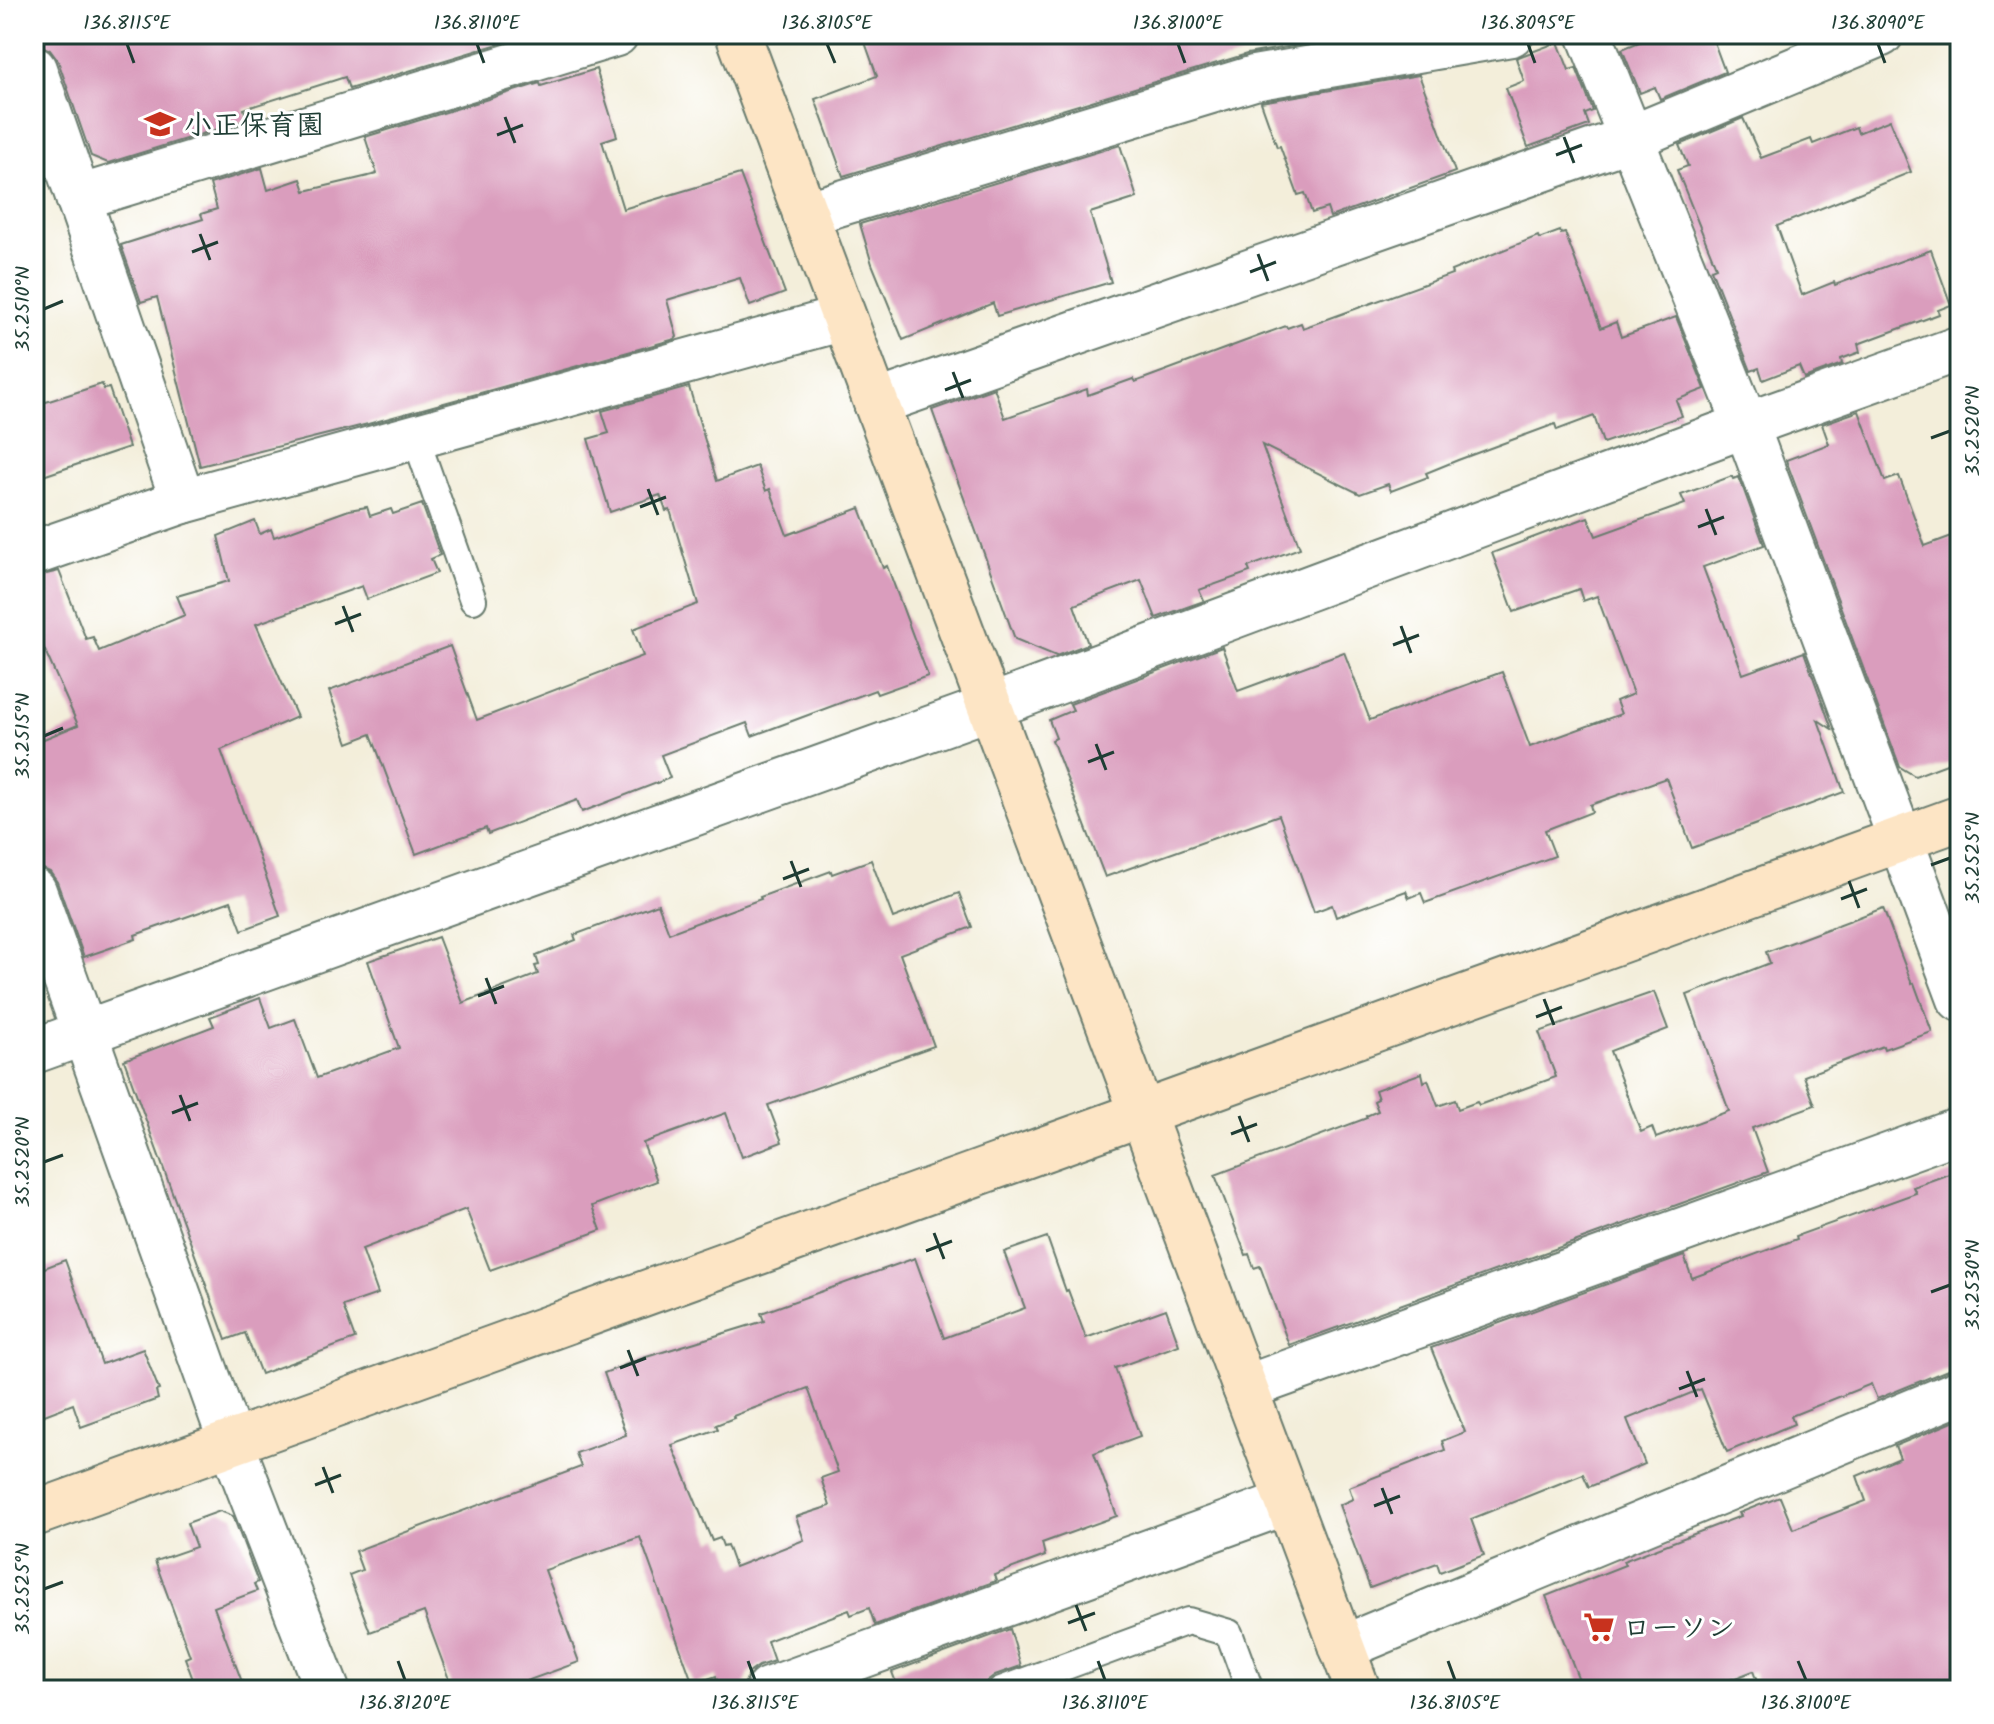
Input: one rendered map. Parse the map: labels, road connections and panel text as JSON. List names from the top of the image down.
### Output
{
  "places": {
    "school or university": ["小正保育園"],
    "supermarket": ["ローソン"]
  },
  "coordinates": [
    "136.8115°E",
    "136.8110°E",
    "136.8105°E",
    "136.8100°E",
    "136.8095°E",
    "136.8090°E",
    "35.2510°N",
    "35.2520°N",
    "35.2515°N",
    "35.2525°N",
    "35.2530°N",
    "136.8120°E"
  ]
}
